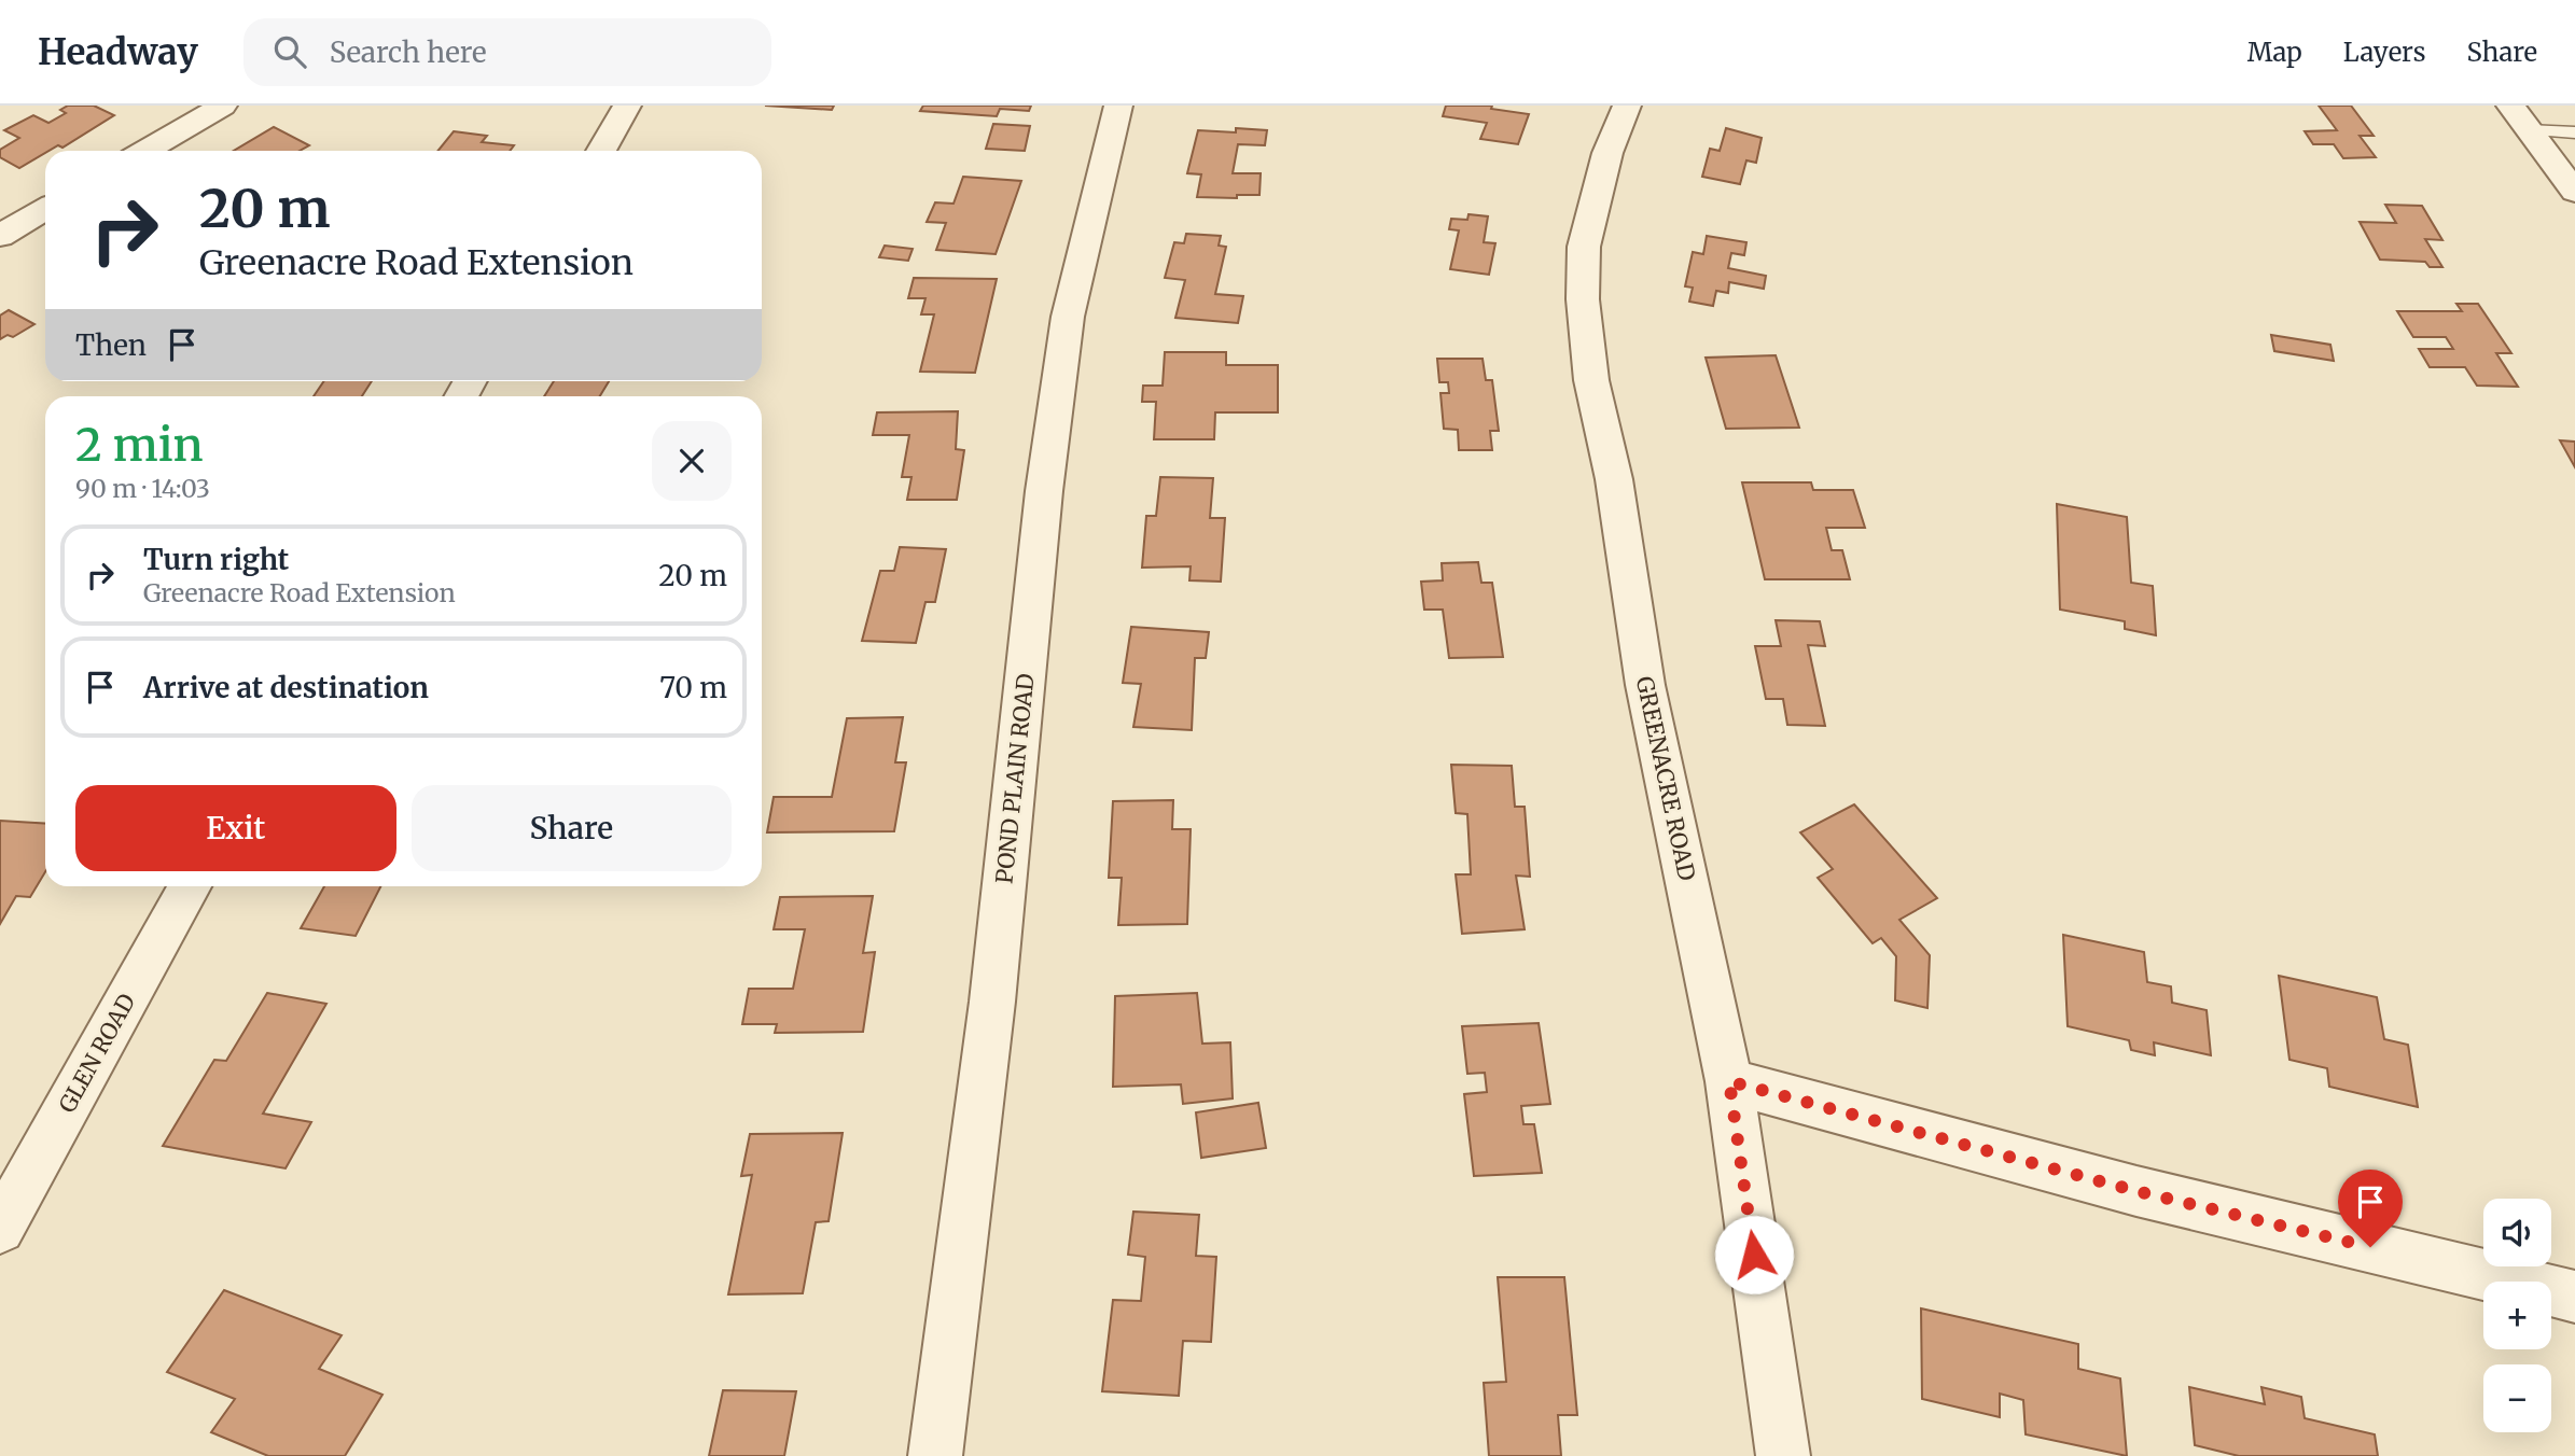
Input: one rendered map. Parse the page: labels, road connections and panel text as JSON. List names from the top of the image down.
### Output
{
  "streets": {
    "street": ["POND PLAIN ROAD", "GREENACRE ROAD", "GLEN ROAD"]
  },
  "page": {
    "header": "Headway",
    "search": "Search here",
    "nav": ["Map", "Layers", "Share"],
    "turn": ["20 m", "Greenacre Road Extension"],
    "then": "Then",
    "heading": ["2 min", "90 m · 14:03"],
    "list": [
      {
        "name": "Turn right",
        "note": "Greenacre Road Extension",
        "value": "20 m"
      },
      {
        "name": "Arrive at destination",
        "value": "70 m"
      }
    ],
    "buttons": ["Exit", "Share"],
    "map_buttons": ["+", "−"]
  }
}
